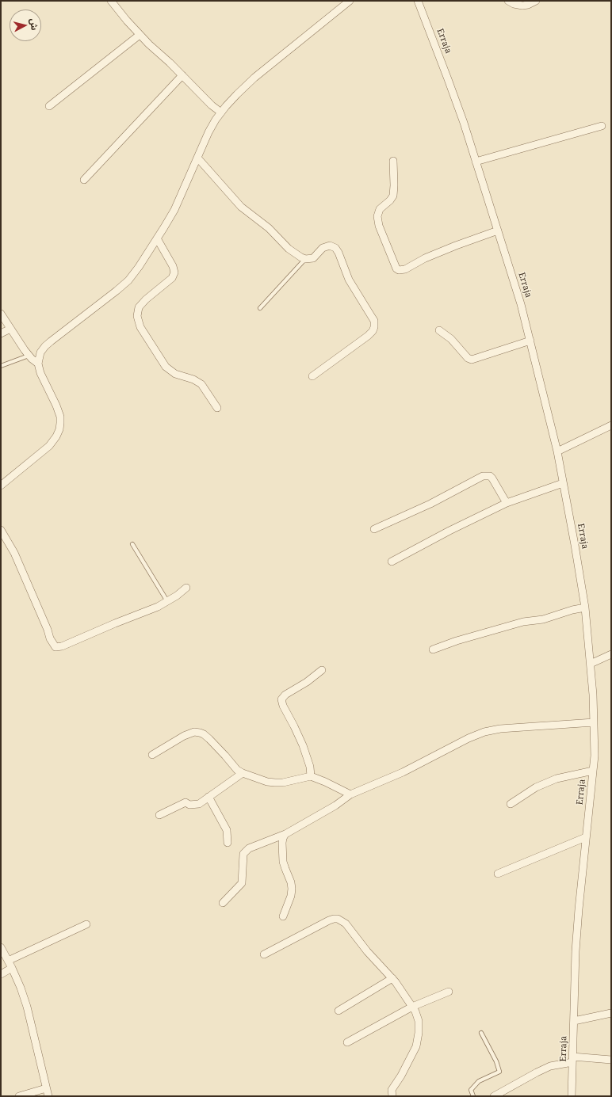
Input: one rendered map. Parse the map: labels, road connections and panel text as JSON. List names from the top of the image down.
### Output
{
  "streets": {
    "street": ["Erraja"]
  },
  "north": "right"
}
